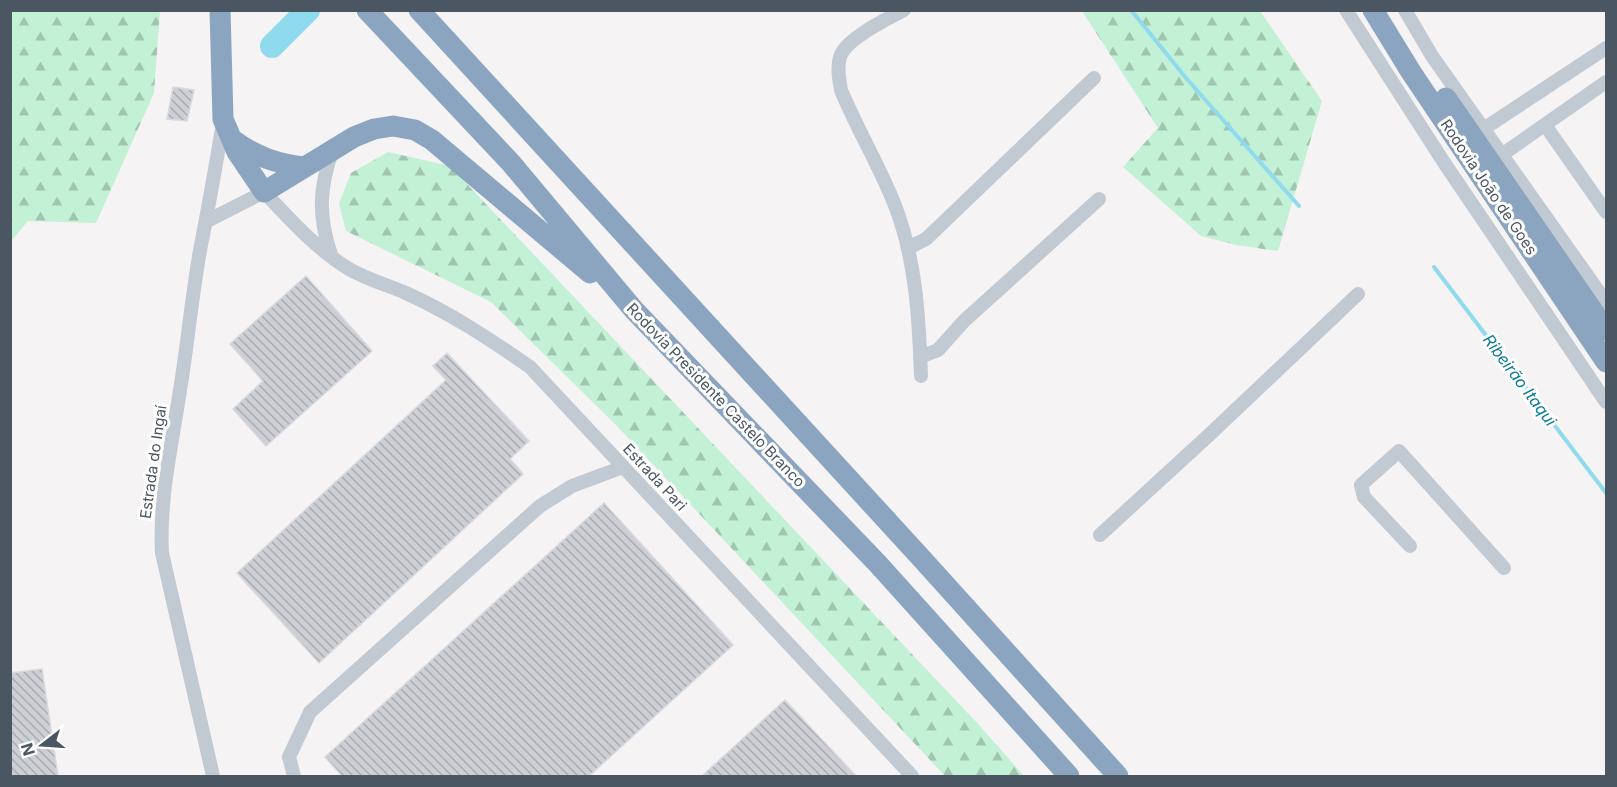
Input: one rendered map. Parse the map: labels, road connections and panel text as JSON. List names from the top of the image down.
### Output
{
  "streets": {
    "highway": ["Rodovia João de Goes", "Rodovia Presidente Castelo Branco"],
    "street": ["Estrada do Ingaí", "Estrada Pari"]
  },
  "water": ["Ribeirão Itaqui"],
  "north": "left"
}
